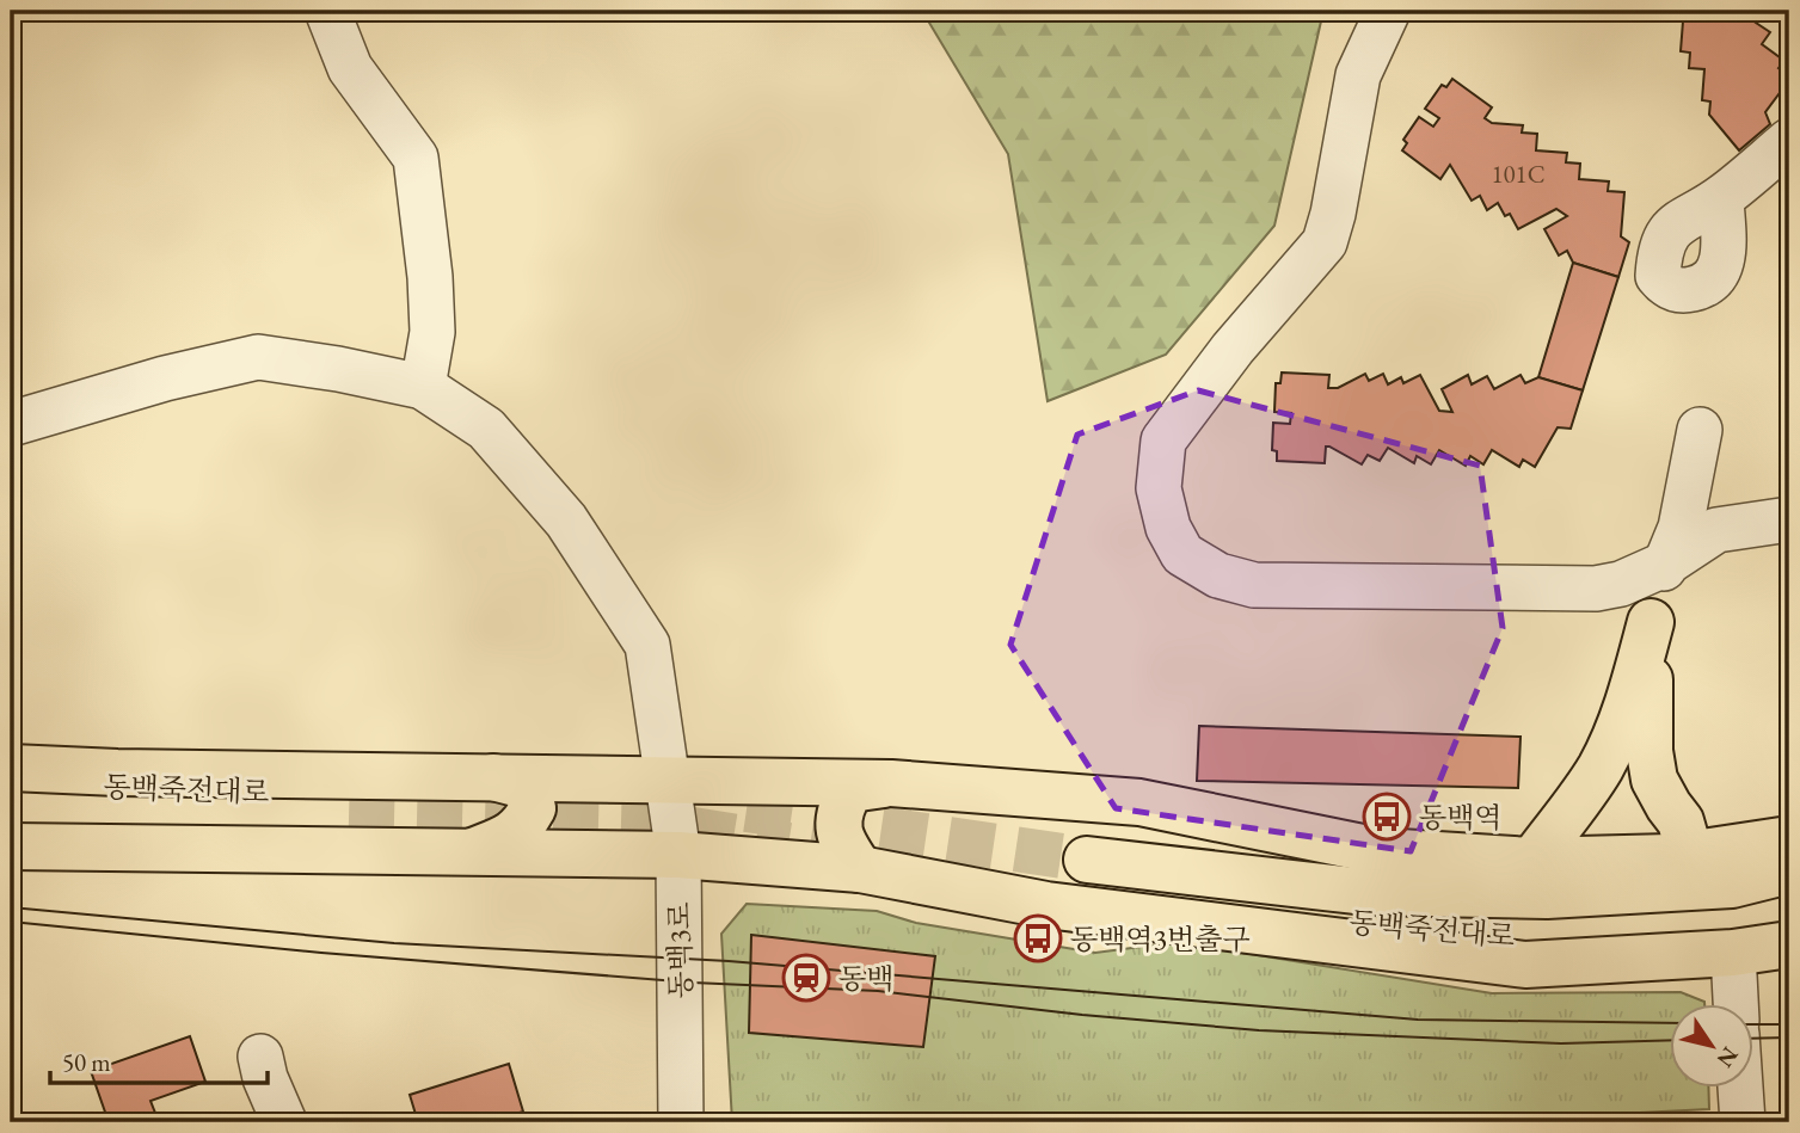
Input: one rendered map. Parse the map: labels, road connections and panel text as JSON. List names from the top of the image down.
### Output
{
  "streets": {
    "main road": ["동백죽전대로"],
    "street": ["동백3로"]
  },
  "places": {
    "bus stop": ["동백역", "동백역3번출구"],
    "station": ["동백"]
  },
  "house_numbers": ["101C"],
  "scale_bar": "50 m",
  "north": "bottom right"
}
